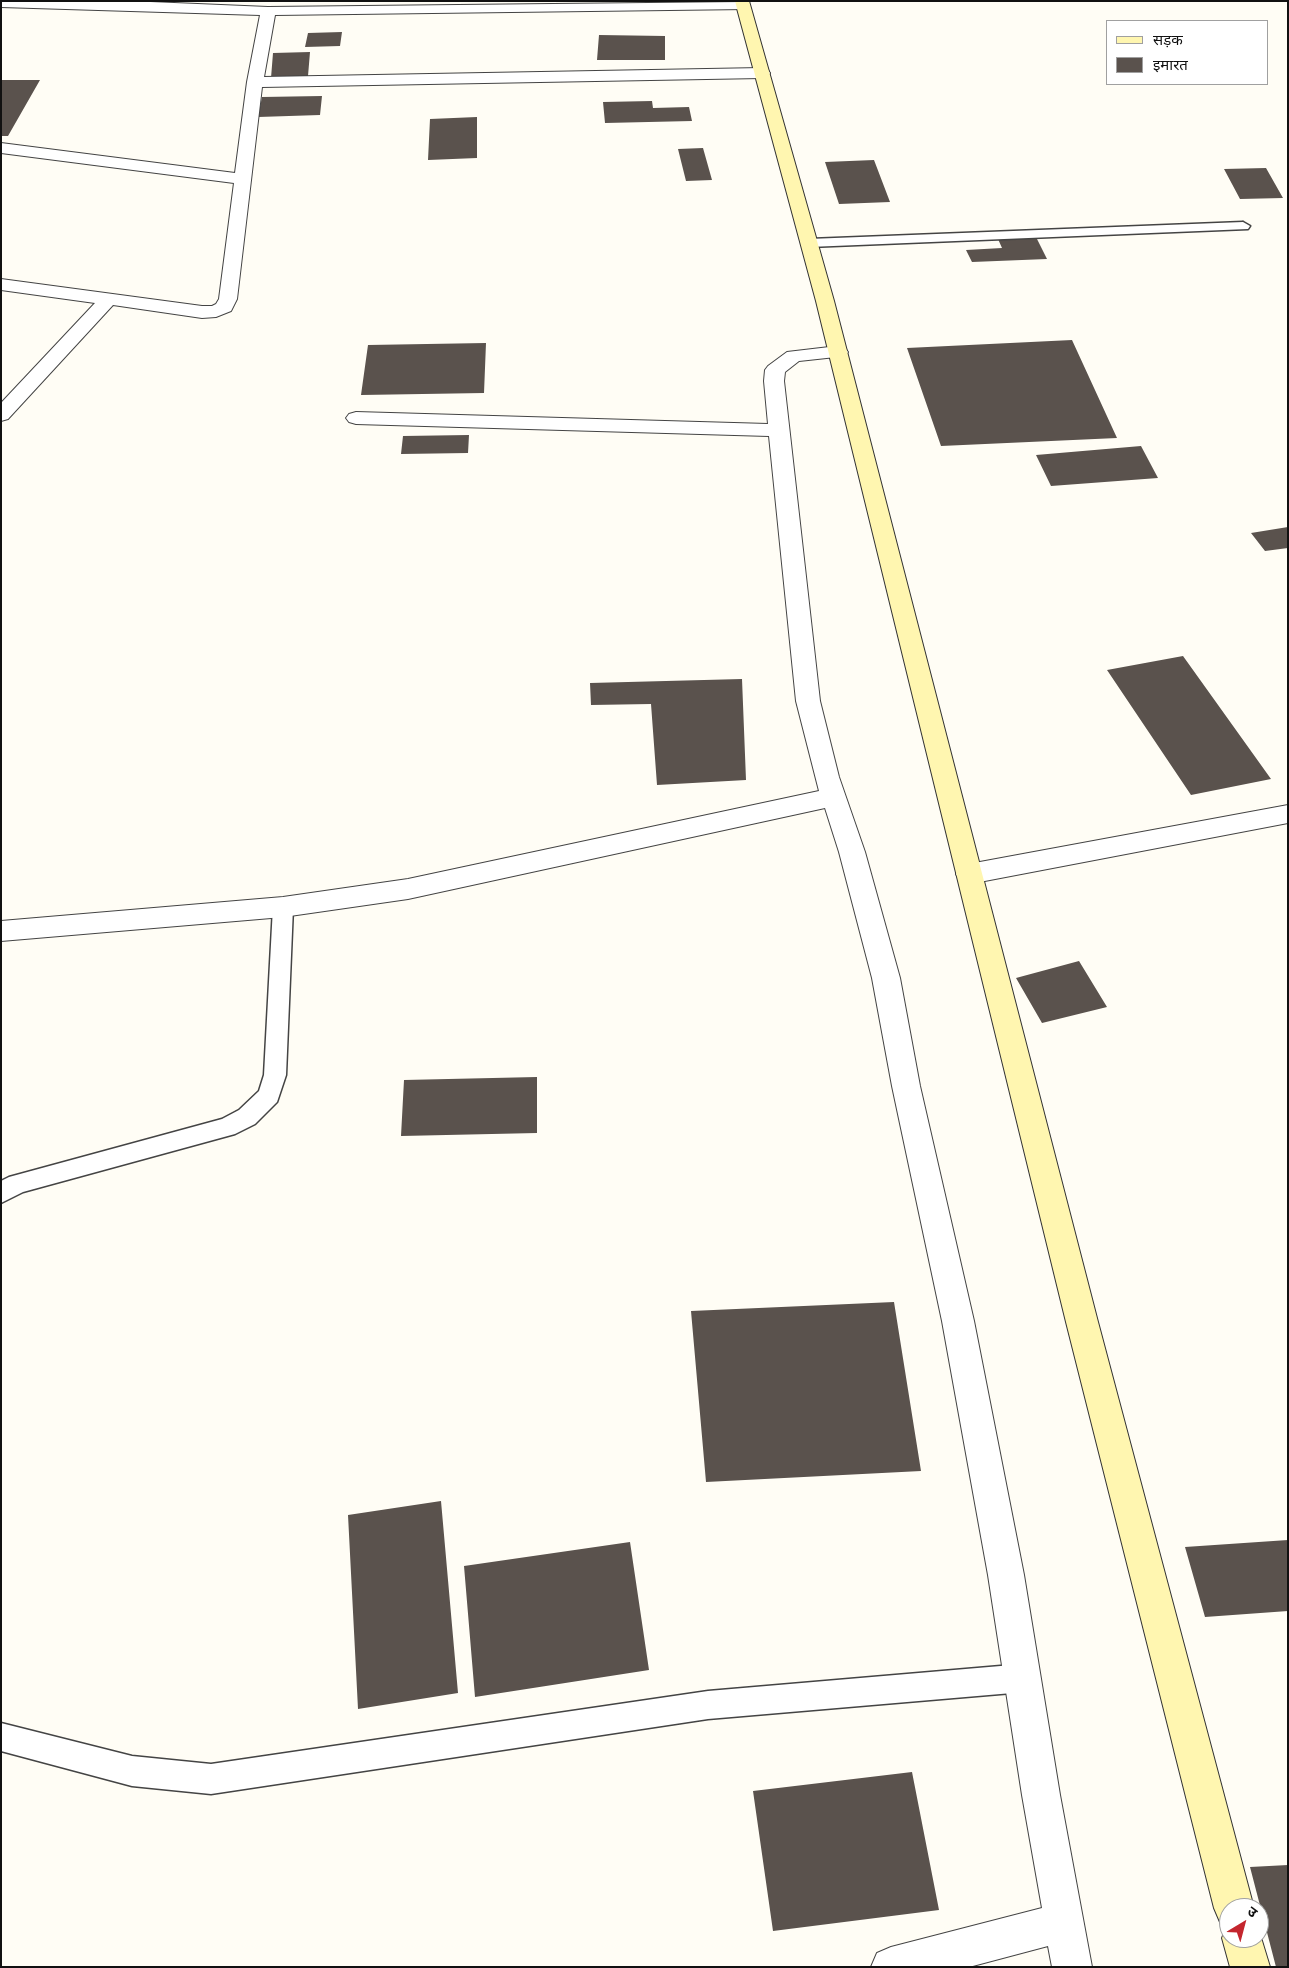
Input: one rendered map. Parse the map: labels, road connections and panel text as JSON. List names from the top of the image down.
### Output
{
  "legend": ["सड़क", "इमारत"],
  "north": "top right"
}
